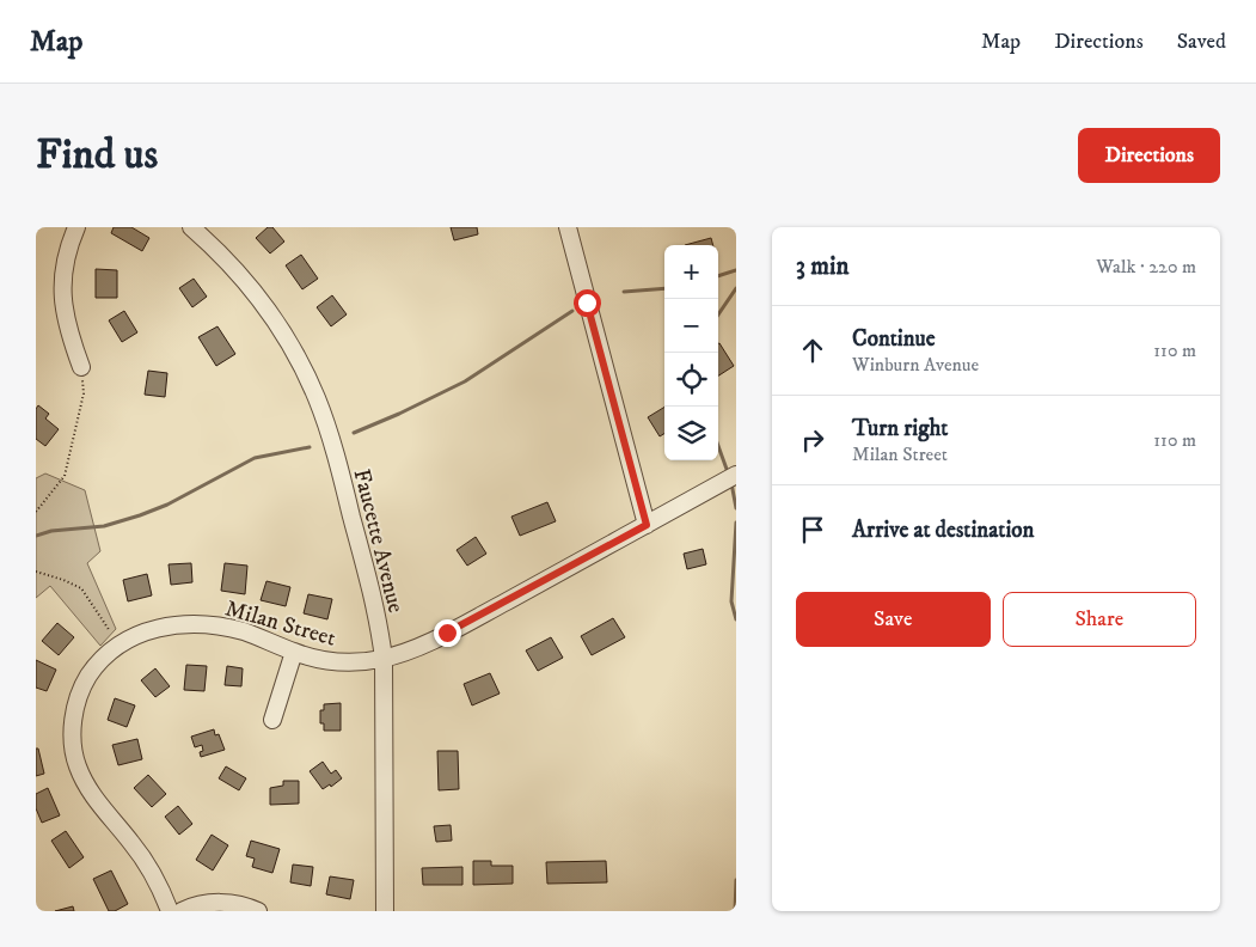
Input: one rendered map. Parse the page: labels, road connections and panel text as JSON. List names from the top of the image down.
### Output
{
  "streets": {
    "street": ["Faucette Avenue", "Milan Street"]
  },
  "crossings": [
    ["Faucette Avenue", "Milan Street"]
  ],
  "page": {
    "header": "Map",
    "nav": ["Map", "Directions", "Saved"],
    "buttons": [
      "Directions",
      ["Save", "Share"]
    ],
    "title": "Find us",
    "heading": ["3 min", "Walk · 220 m"],
    "map_buttons": ["+", "−"],
    "list": [
      ["Continue", "Winburn Avenue", "110 m"],
      ["Turn right", "Milan Street", "110 m"],
      "Arrive at destination"
    ]
  }
}
